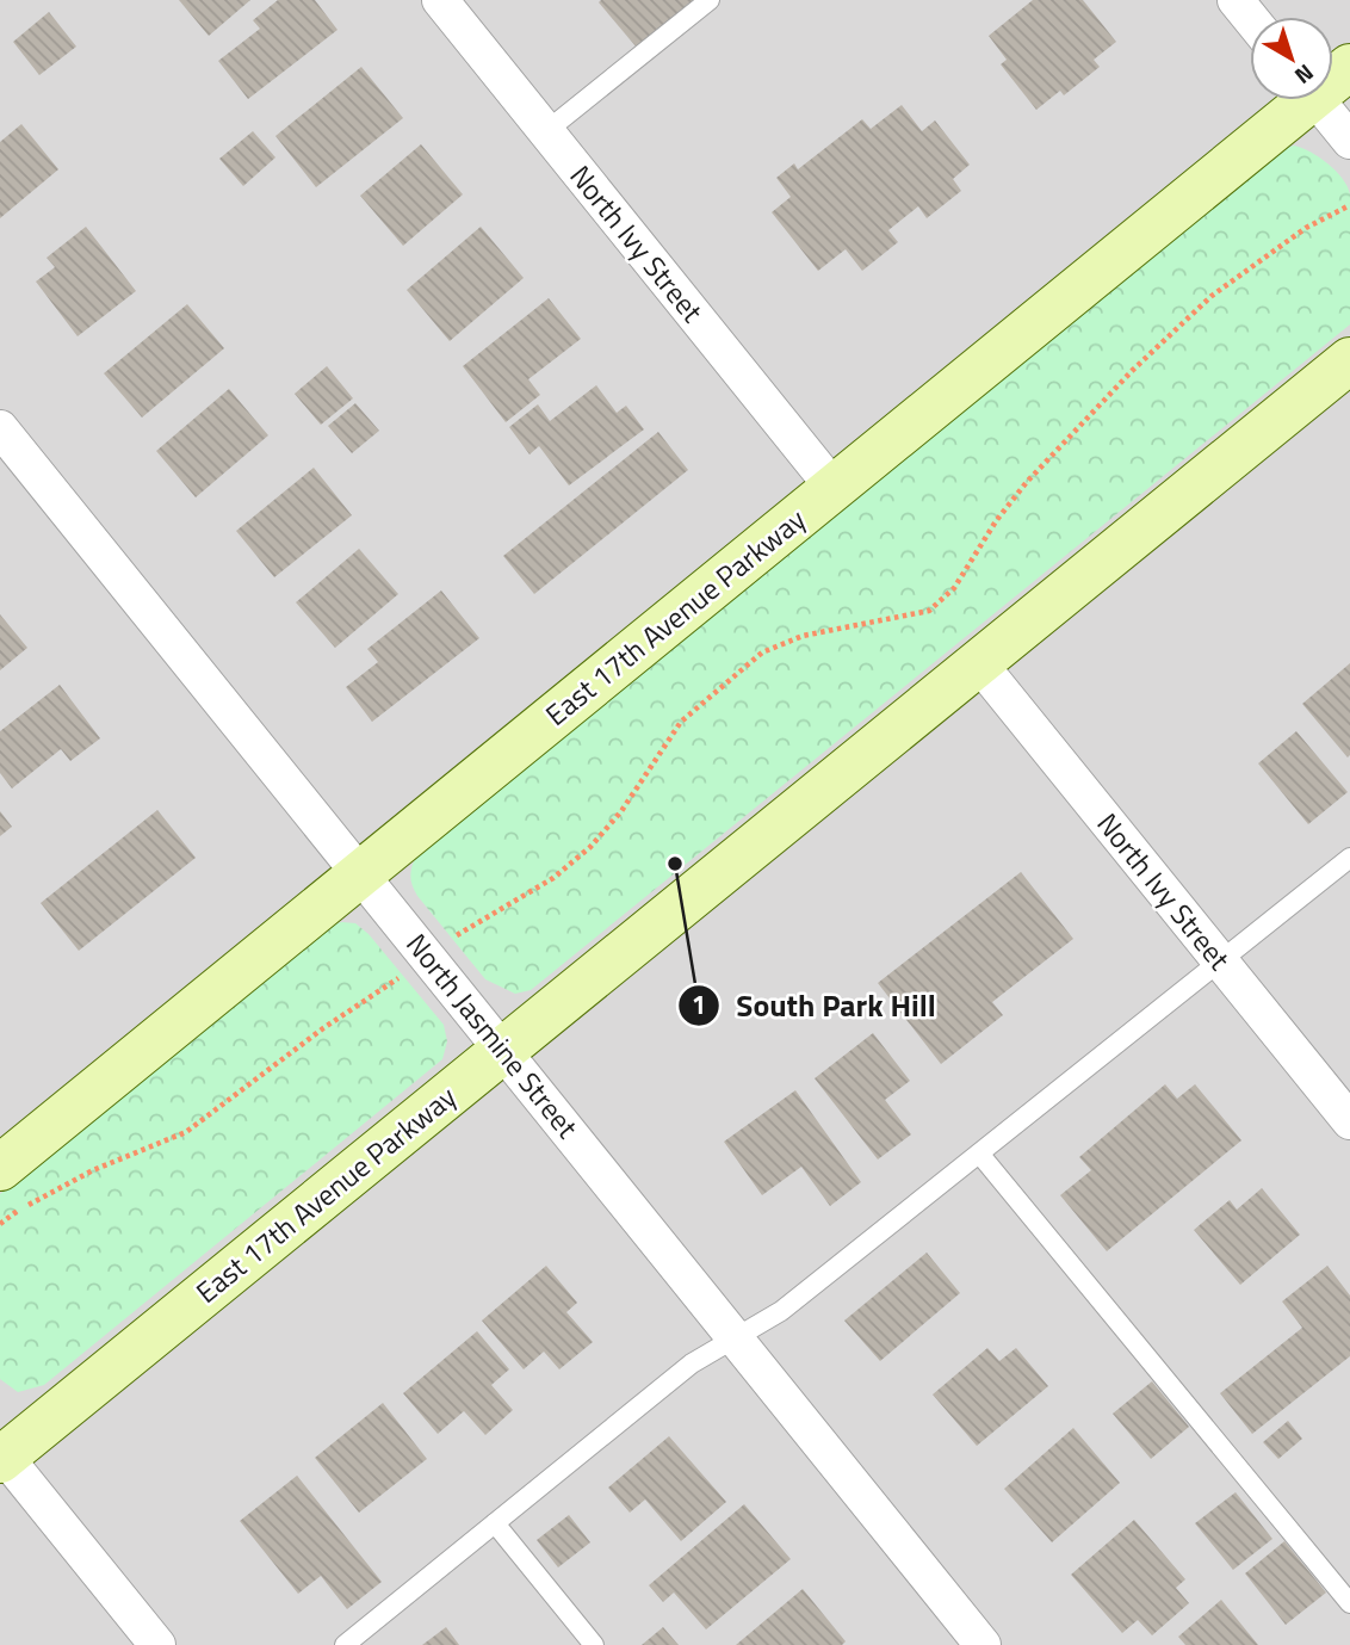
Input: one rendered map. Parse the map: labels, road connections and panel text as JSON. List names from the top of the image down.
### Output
{
  "streets": {
    "main road": ["East 17th Avenue Parkway"],
    "street": ["North Ivy Street", "North Jasmine Street"]
  },
  "crossings": [
    ["North Ivy Street", "East 17th Avenue Parkway"],
    ["East 17th Avenue Parkway", "North Jasmine Street"]
  ],
  "places": ["South Park Hill"],
  "north": "bottom right"
}
